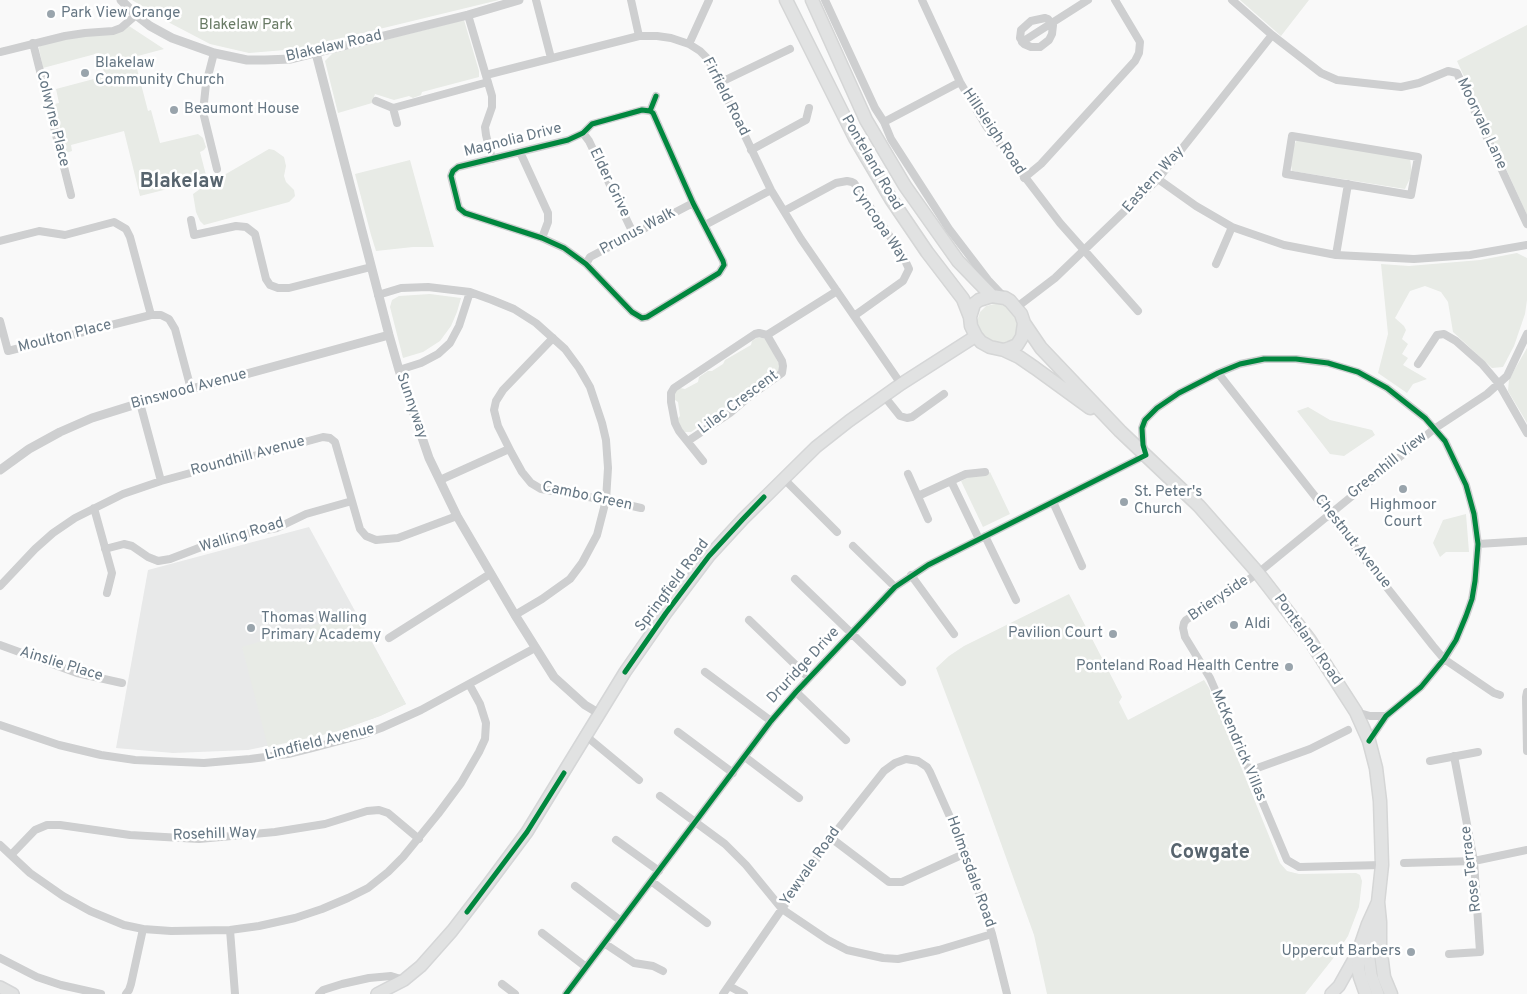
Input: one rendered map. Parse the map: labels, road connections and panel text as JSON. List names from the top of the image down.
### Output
{
  "streets": {
    "highway": ["Ponteland Road"],
    "main road": ["Springfield Road"],
    "street": [
      "Blakelaw Road",
      "Firfield Road",
      "Colwyne Place",
      "Moorvale Lane",
      "Hillsleigh Road",
      "Magnolia Drive",
      "Eastern Way",
      "Elder Grive",
      "Cyncopa Way",
      "Prunus Walk",
      "Moulton Place",
      "Binswood Avenue",
      "Lilac Crescent",
      "Sunnyway",
      "Roundhill Avenue",
      "Greenhill View",
      "Cambo Green",
      "Walling Road",
      "Chestnut Avenue",
      "Brieryside",
      "Ainslie Place",
      "Druridge Drive",
      "Lindfield Avenue",
      "McKendrick Villas",
      "Rosehill Way",
      "Yewvale Road",
      "Rose Terrace",
      "Holmesdale Road"
    ]
  },
  "crossings": [
    ["Blakelaw Road", "Sunnyway"],
    ["Firfield Road", "Cyncopa Way"],
    ["Firfield Road", "Lilac Crescent"],
    ["Firfield Road", "Springfield Road"],
    ["Moorvale Lane", "Eastern Way"],
    ["Hillsleigh Road", "Eastern Way"],
    ["Magnolia Drive", "Elder Grive"],
    ["Magnolia Drive", "Prunus Walk"],
    ["Ponteland Road", "Eastern Way"],
    ["Ponteland Road", "Greenhill View"],
    ["Ponteland Road", "Springfield Road"],
    ["Ponteland Road", "Brieryside"],
    ["Ponteland Road", "Druridge Drive"],
    ["Ponteland Road", "McKendrick Villas"],
    ["Eastern Way", "Springfield Road"],
    ["Elder Grive", "Prunus Walk"],
    ["Binswood Avenue", "Sunnyway"],
    ["Sunnyway", "Roundhill Avenue"],
    ["Sunnyway", "Springfield Road"],
    ["Sunnyway", "Lindfield Avenue"],
    ["Roundhill Avenue", "Walling Road"],
    ["Greenhill View", "Chestnut Avenue"],
    ["Greenhill View", "Brieryside"],
    ["Brieryside", "McKendrick Villas"],
    ["Yewvale Road", "Holmesdale Road"]
  ],
  "districts": ["Blakelaw", "Cowgate"],
  "parks": ["Blakelaw Park"],
  "places": [
    "Park View Grange",
    "Blakelaw Community Church",
    "Beaumont House",
    "Highmoor Court",
    "St. Peter's Church",
    "Aldi",
    "Thomas Walling Primary Academy",
    "Pavilion Court",
    "Ponteland Road Health Centre",
    "Uppercut Barbers"
  ]
}
